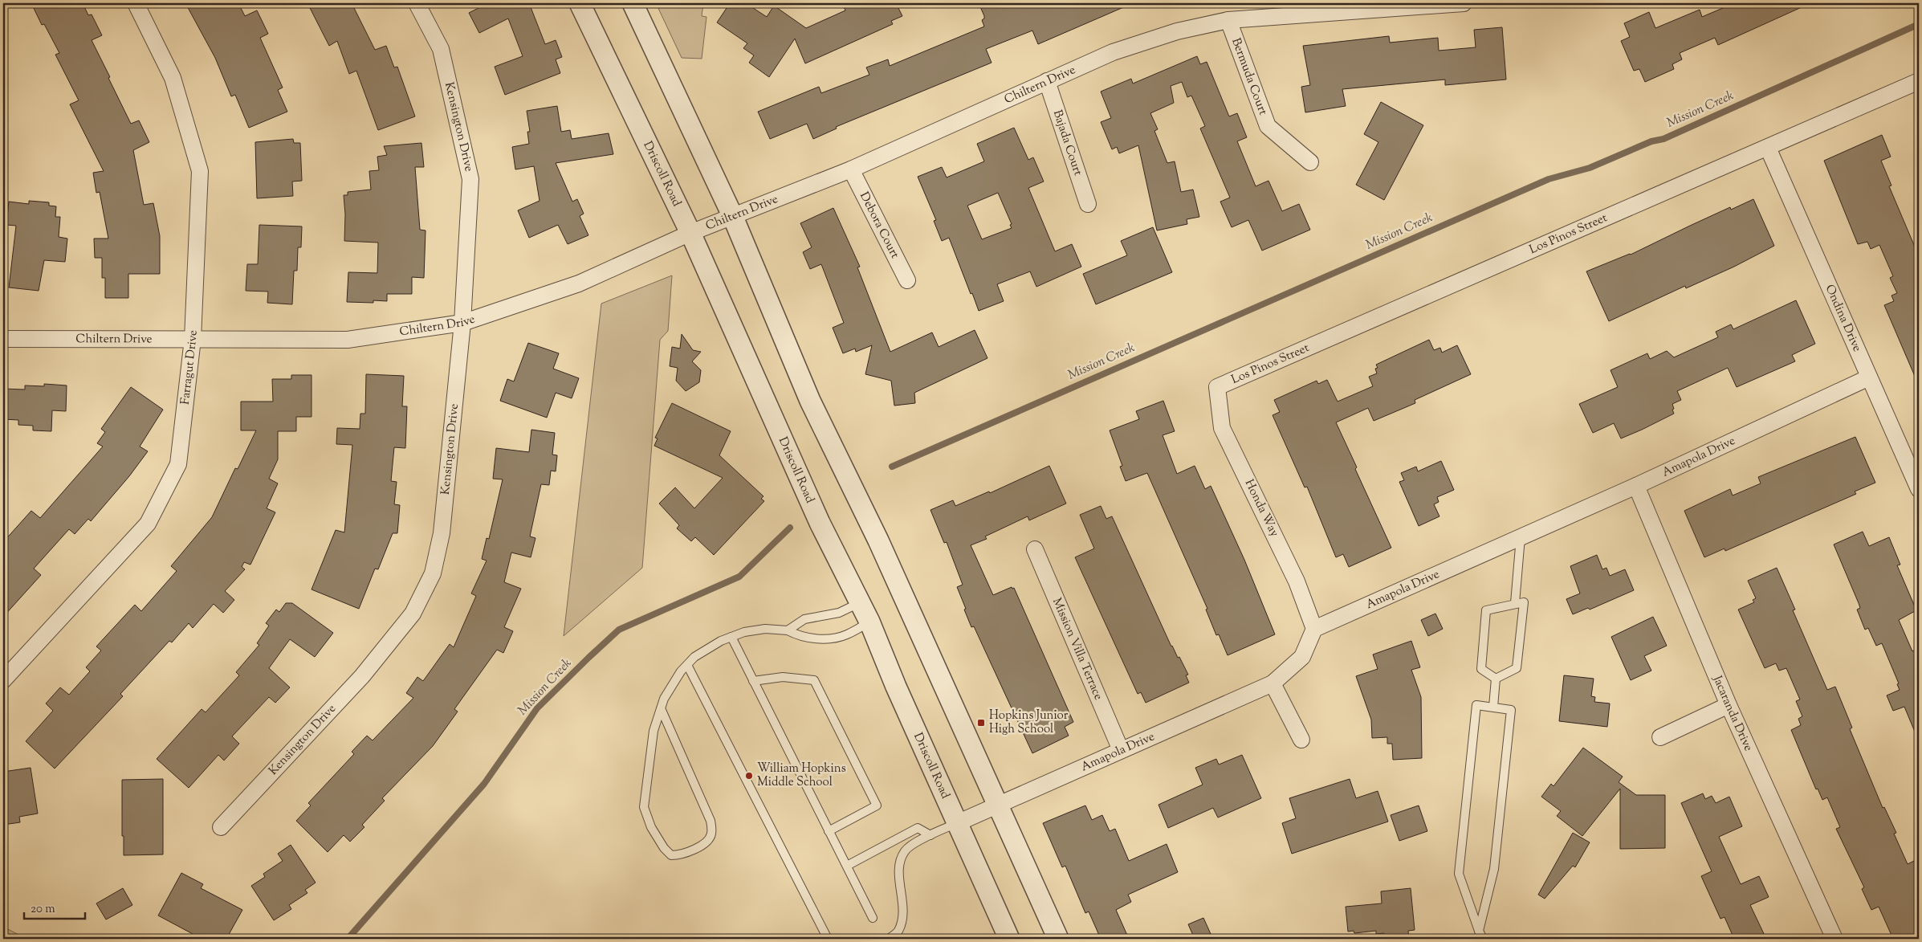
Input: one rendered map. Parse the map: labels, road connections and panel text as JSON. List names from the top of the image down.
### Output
{
  "streets": {
    "street": [
      "Bermuda Court",
      "Chiltern Drive",
      "Kensington Drive",
      "Bajada Court",
      "Driscoll Road",
      "Debora Court",
      "Los Pinos Street",
      "Ondina Drive",
      "Farragut Drive",
      "Amapola Drive",
      "Honda Way",
      "Mission Villa Terrace",
      "Jacaranda Drive"
    ]
  },
  "crossings": [
    ["Bermuda Court", "Chiltern Drive"],
    ["Chiltern Drive", "Kensington Drive"],
    ["Chiltern Drive", "Bajada Court"],
    ["Chiltern Drive", "Driscoll Road"],
    ["Chiltern Drive", "Debora Court"],
    ["Chiltern Drive", "Farragut Drive"],
    ["Driscoll Road", "Amapola Drive"],
    ["Los Pinos Street", "Ondina Drive"],
    ["Los Pinos Street", "Honda Way"],
    ["Ondina Drive", "Amapola Drive"],
    ["Amapola Drive", "Honda Way"],
    ["Amapola Drive", "Mission Villa Terrace"],
    ["Amapola Drive", "Jacaranda Drive"]
  ],
  "water": ["Mission Creek"],
  "places": {
    "transit": ["Hopkins Junior High School"],
    "other": ["William Hopkins Middle School"]
  },
  "scale_bar": "20 m"
}
